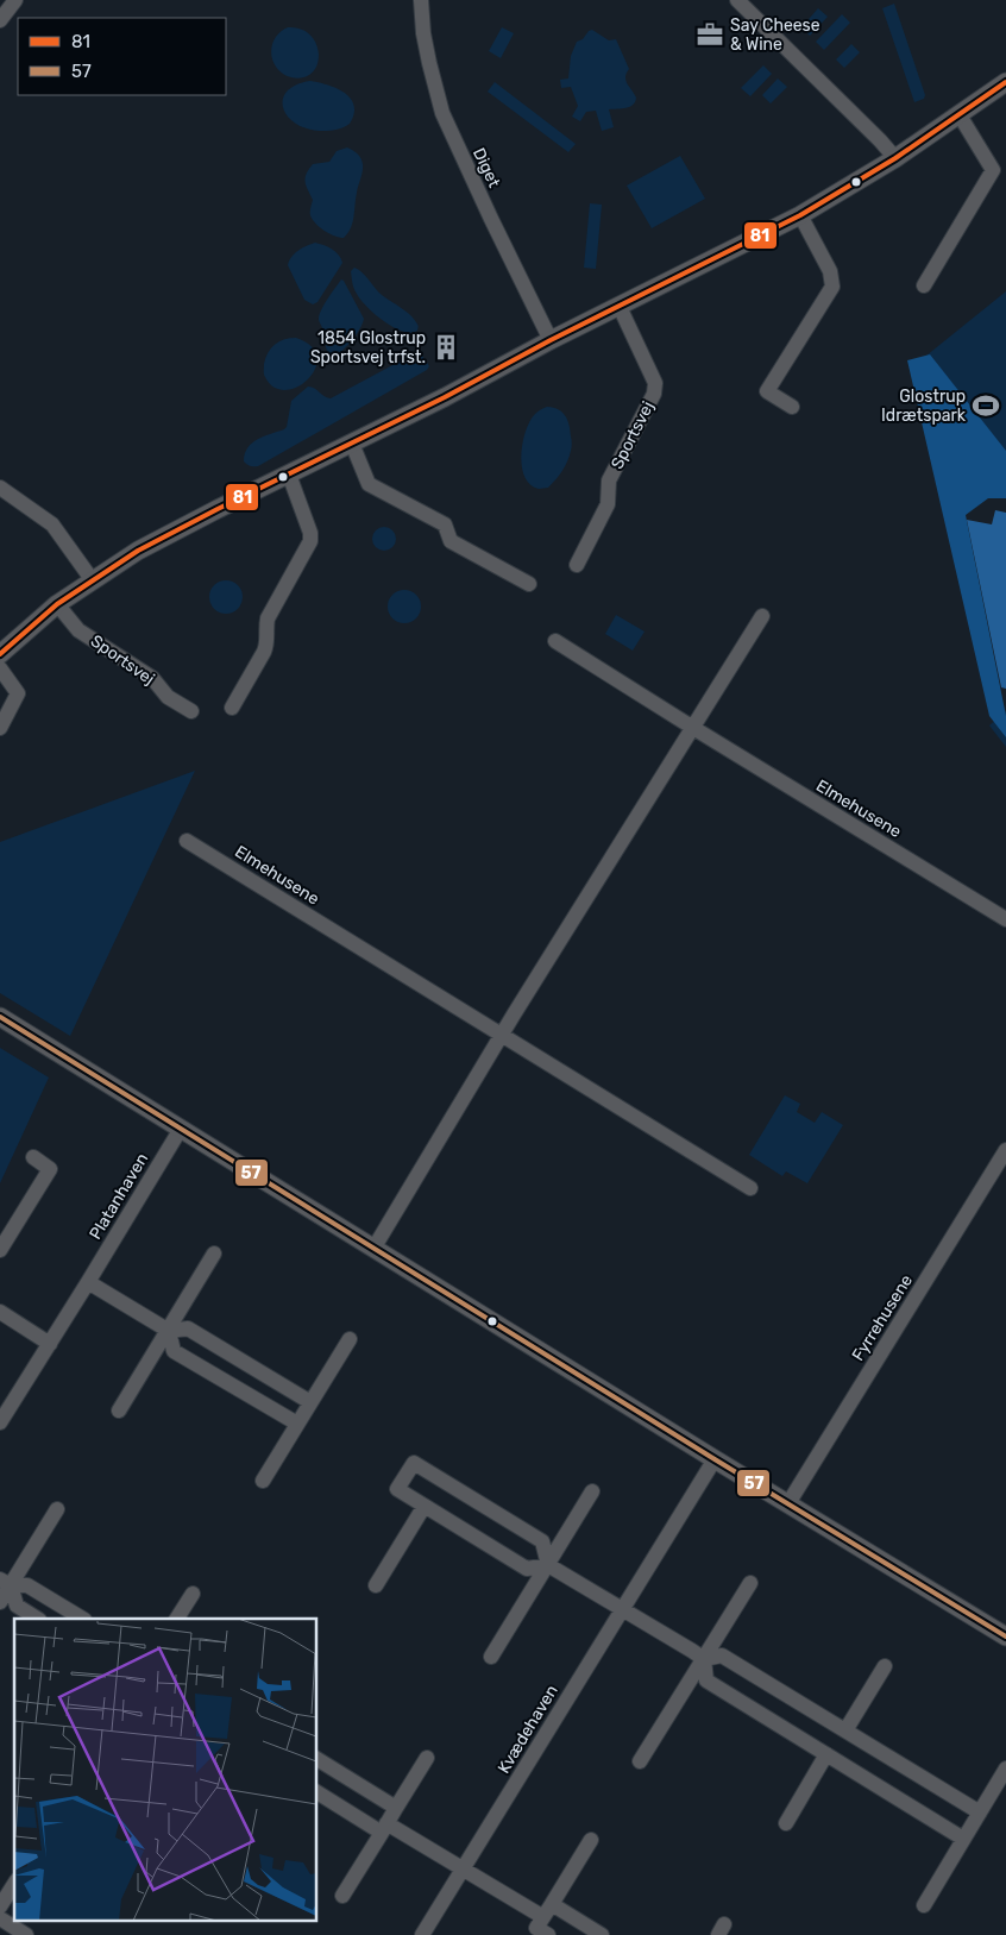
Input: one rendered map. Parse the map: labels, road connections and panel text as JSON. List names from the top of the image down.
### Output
{
  "streets": {
    "street": [
      "Diget",
      "Sportsvej",
      "Elmehusene",
      "Platanhaven",
      "Fyrrehusene",
      "Kvædehaven"
    ]
  },
  "places": {
    "office": ["Say Cheese & Wine"],
    "building": ["1854 Glostrup Sportsvej trfst."],
    "sports": ["Glostrup Idrætspark"]
  },
  "lines": ["transit line 81", "transit line 57"],
  "legend": ["81", "57"]
}
